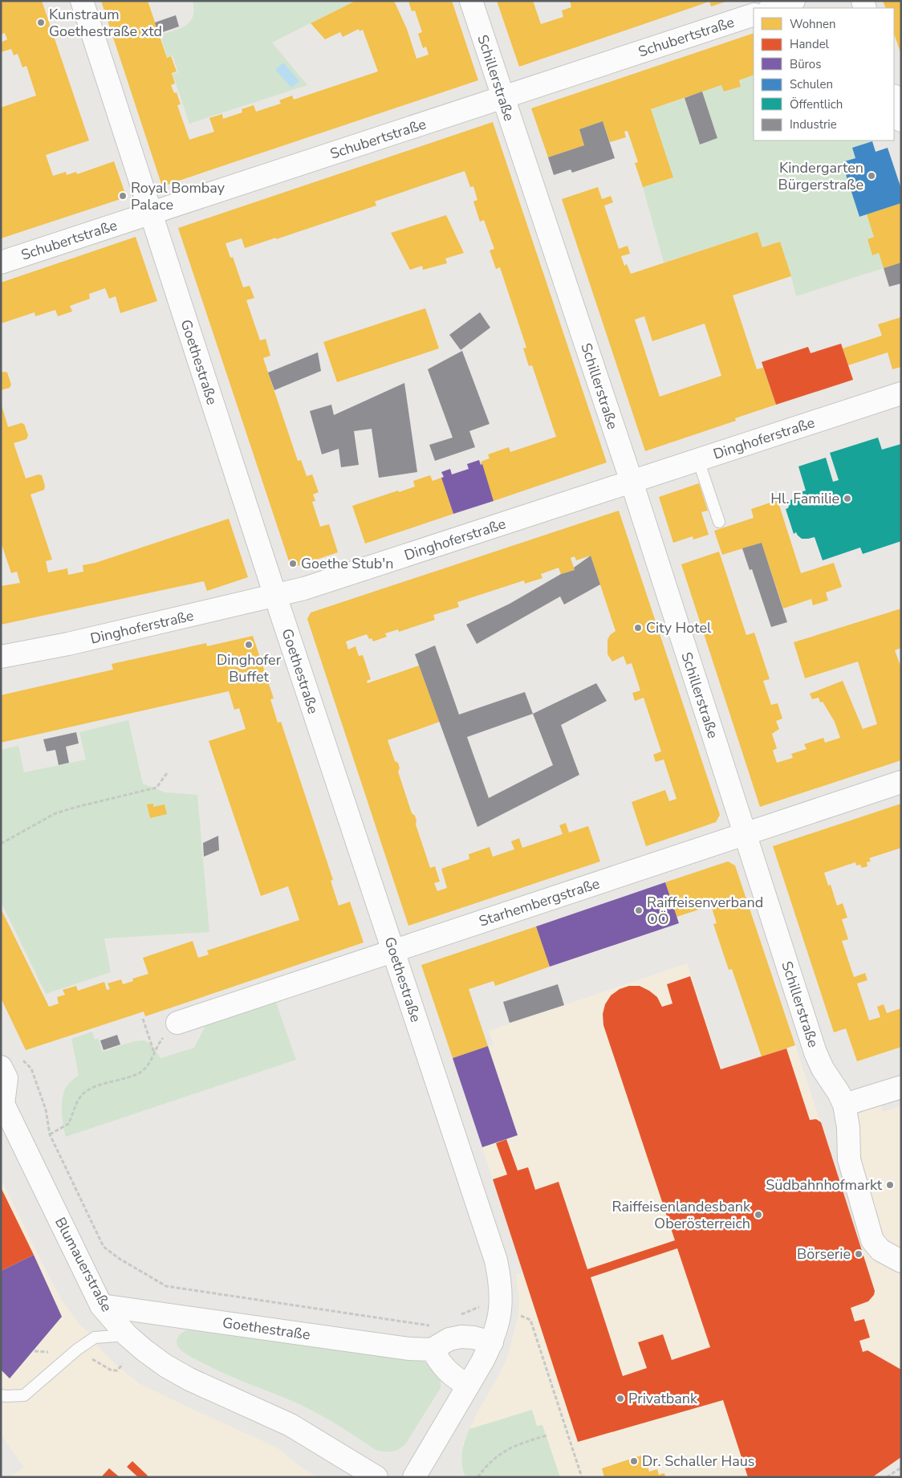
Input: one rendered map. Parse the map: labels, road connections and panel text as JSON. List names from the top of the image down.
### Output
{
  "streets": {
    "street": [
      "Schubertstraße",
      "Schillerstraße",
      "Goethestraße",
      "Dinghoferstraße",
      "Starhembergstraße",
      "Blumauerstraße"
    ]
  },
  "crossings": [
    ["Schubertstraße", "Schillerstraße"],
    ["Schubertstraße", "Goethestraße"],
    ["Schillerstraße", "Dinghoferstraße"],
    ["Schillerstraße", "Starhembergstraße"],
    ["Goethestraße", "Dinghoferstraße"],
    ["Goethestraße", "Starhembergstraße"],
    ["Goethestraße", "Blumauerstraße"]
  ],
  "places": [
    "Kunstraum Goethestraße xtd",
    "Kindergarten Bürgerstraße",
    "Royal Bombay Palace",
    "Hl. Familie",
    "Goethe Stub'n",
    "City Hotel",
    "Dinghofer Buffet",
    "Raiffeisenverband OÖ",
    "Südbahnhofmarkt",
    "Raiffeisenlandesbank Oberösterreich",
    "Börserie",
    "Privatbank",
    "Dr. Schaller Haus"
  ],
  "legend": [
    "Wohnen",
    "Handel",
    "Büros",
    "Schulen",
    "Öffentlich",
    "Industrie"
  ]
}
